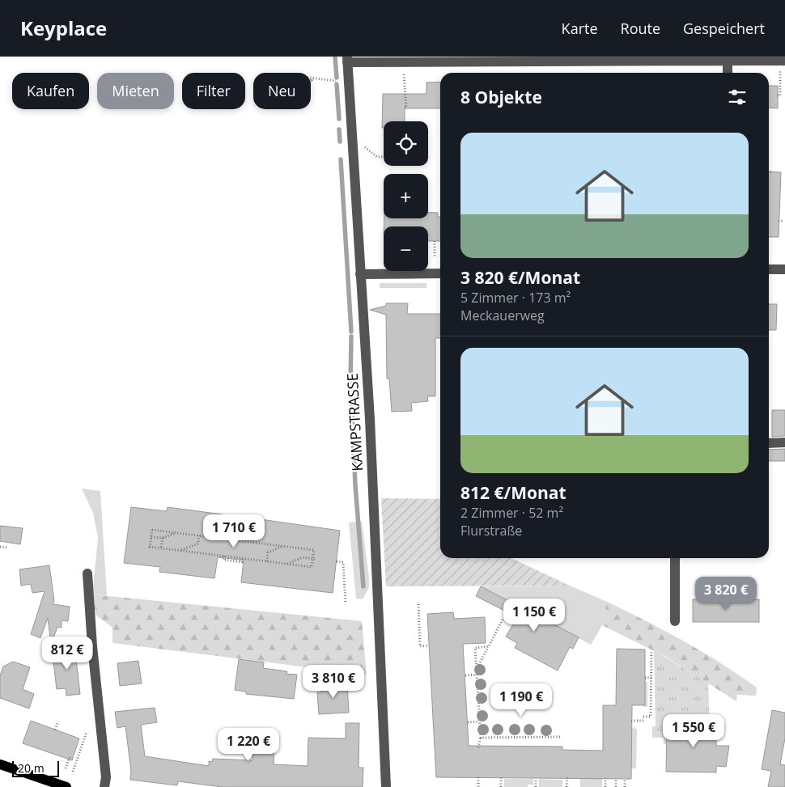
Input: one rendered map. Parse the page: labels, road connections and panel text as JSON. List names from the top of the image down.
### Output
{
  "streets": {
    "street": ["KAMPSTRASSE"]
  },
  "scale_bar": "20 m",
  "page": {
    "header": "Keyplace",
    "nav": ["Karte", "Route", "Gespeichert"],
    "chip": [
      "Kaufen",
      "Mieten",
      "Filter",
      "Neu"
    ],
    "heading": "8 Objekte",
    "map_buttons": ["+", "−"],
    "list": [
      {
        "name": "3 820 €/Monat",
        "note": "5 Zimmer · 173 m² · Meckauerweg"
      },
      {
        "name": "812 €/Monat",
        "note": "2 Zimmer · 52 m² · Flurstraße"
      }
    ],
    "price": [
      "1 710 €",
      "3 820 €",
      "1 150 €",
      "812 €",
      "3 810 €",
      "1 190 €",
      "1 550 €",
      "1 220 €"
    ],
    "scale": "20 m"
  }
}
